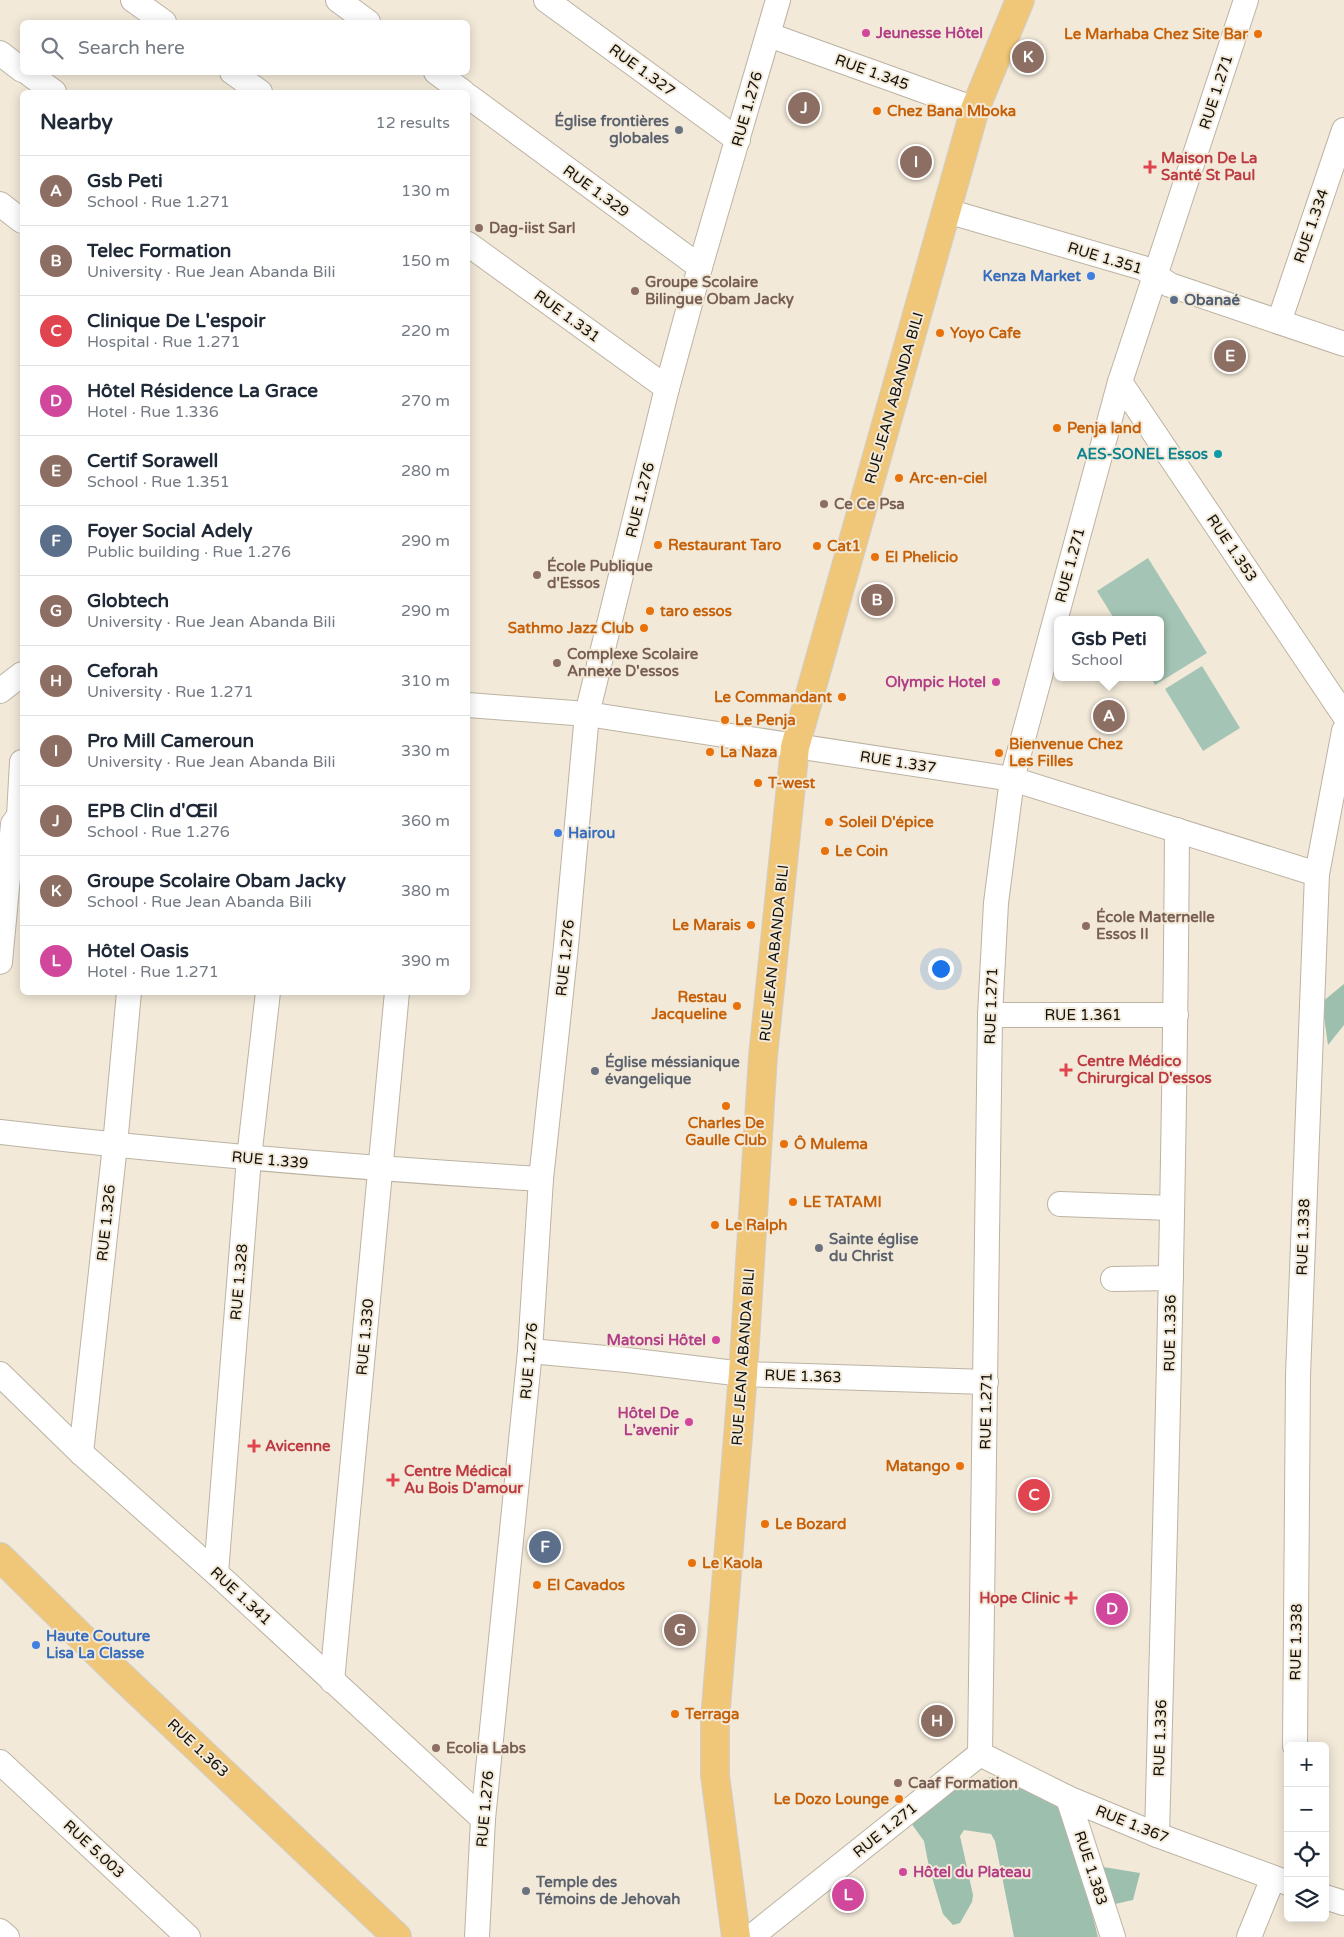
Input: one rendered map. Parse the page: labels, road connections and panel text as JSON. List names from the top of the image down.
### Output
{
  "streets": {
    "main road": ["RUE JEAN ABANDA BILI", "RUE 1.363"],
    "street": [
      "RUE 1.327",
      "RUE 1.345",
      "RUE 1.271",
      "RUE 1.276",
      "RUE 1.329",
      "RUE 1.334",
      "RUE 1.351",
      "RUE 1.331",
      "RUE 1.353",
      "RUE 1.337",
      "RUE 1.361",
      "RUE 1.339",
      "RUE 1.326",
      "RUE 1.338",
      "RUE 1.328",
      "RUE 1.336",
      "RUE 1.330",
      "RUE 1.341",
      "RUE 1.367",
      "RUE 5.003",
      "RUE 1.383"
    ]
  },
  "crossings": [
    ["RUE 1.327", "RUE 1.276"],
    ["RUE 1.345", "RUE 1.276"],
    ["RUE 1.345", "RUE JEAN ABANDA BILI"],
    ["RUE 1.271", "RUE 1.351"],
    ["RUE 1.271", "RUE 1.353"],
    ["RUE 1.271", "RUE 1.337"],
    ["RUE 1.271", "RUE 1.361"],
    ["RUE 1.271", "RUE 1.363"],
    ["RUE 1.271", "RUE 1.367"],
    ["RUE 1.276", "RUE 1.329"],
    ["RUE 1.276", "RUE 1.331"],
    ["RUE 1.276", "RUE 1.337"],
    ["RUE 1.276", "RUE 1.339"],
    ["RUE 1.276", "RUE 1.363"],
    ["RUE 1.276", "RUE 1.341"],
    ["RUE 1.334", "RUE 1.351"],
    ["RUE 1.351", "RUE JEAN ABANDA BILI"],
    ["RUE JEAN ABANDA BILI", "RUE 1.337"],
    ["RUE JEAN ABANDA BILI", "RUE 1.363"],
    ["RUE 1.337", "RUE 1.338"],
    ["RUE 1.337", "RUE 1.336"],
    ["RUE 1.361", "RUE 1.336"],
    ["RUE 1.339", "RUE 1.326"],
    ["RUE 1.339", "RUE 1.328"],
    ["RUE 1.339", "RUE 1.330"],
    ["RUE 1.326", "RUE 1.341"],
    ["RUE 1.328", "RUE 1.341"],
    ["RUE 1.336", "RUE 1.367"],
    ["RUE 1.330", "RUE 1.341"],
    ["RUE 1.367", "RUE 1.383"]
  ],
  "places": {
    "other": [
      "Jeunesse Hôtel",
      "Le Marhaba Chez Site Bar",
      "Chez Bana Mboka",
      "Église frontières globales",
      "Dag-iist Sarl",
      "Kenza Market",
      "Groupe Scolaire Bilingue Obam Jacky",
      "Obanaé",
      "Yoyo Cafe",
      "Penja land",
      "AES-SONEL Essos",
      "Arc-en-ciel",
      "Ce Ce Psa",
      "Restaurant Taro",
      "Cat1",
      "El Phelicio",
      "École Publique d'Essos",
      "taro essos",
      "Sathmo Jazz Club",
      "Complexe Scolaire Annexe D'essos",
      "Olympic Hotel",
      "Le Commandant",
      "Le Penja",
      "La Naza",
      "Bienvenue Chez Les Filles",
      "T-west",
      "Soleil D'épice",
      "Hairou",
      "Le Coin",
      "Le Marais",
      "École Maternelle Essos II",
      "Restau Jacqueline",
      "Église méssianique évangelique",
      "Charles De Gaulle Club",
      "Ô Mulema",
      "LE TATAMI",
      "Le Ralph",
      "Sainte église du Christ",
      "Matonsi Hôtel",
      "Hôtel De L'avenir",
      "Matango",
      "Le Bozard",
      "Le Kaola",
      "El Cavados",
      "Haute Couture Lisa La Classe",
      "Terraga",
      "Ecolia Labs",
      "Caaf Formation",
      "Le Dozo Lounge",
      "Hôtel du Plateau",
      "Temple des Témoins de Jehovah"
    ],
    "health": [
      "Maison De La Santé St Paul",
      "Centre Médico Chirurgical D'essos",
      "Avicenne",
      "Centre Médical Au Bois D'amour",
      "Hope Clinic"
    ]
  },
  "page": {
    "search": "Search here",
    "pins": [
      "K",
      "J",
      "I",
      "E",
      "B",
      "A",
      "C",
      "F",
      "D",
      "G",
      "H",
      "L"
    ],
    "heading": ["Nearby", "12 results"],
    "list": [
      {
        "mark": "A",
        "name": "Gsb Peti",
        "note": "School · Rue 1.271",
        "value": "130 m"
      },
      {
        "mark": "B",
        "name": "Telec Formation",
        "note": "University · Rue Jean Abanda Bili",
        "value": "150 m"
      },
      {
        "mark": "C",
        "name": "Clinique De L'espoir",
        "note": "Hospital · Rue 1.271",
        "value": "220 m"
      },
      {
        "mark": "D",
        "name": "Hôtel Résidence La Grace",
        "note": "Hotel · Rue 1.336",
        "value": "270 m"
      },
      {
        "mark": "E",
        "name": "Certif Sorawell",
        "note": "School · Rue 1.351",
        "value": "280 m"
      },
      {
        "mark": "F",
        "name": "Foyer Social Adely",
        "note": "Public building · Rue 1.276",
        "value": "290 m"
      },
      {
        "mark": "G",
        "name": "Globtech",
        "note": "University · Rue Jean Abanda Bili",
        "value": "290 m"
      },
      {
        "mark": "H",
        "name": "Ceforah",
        "note": "University · Rue 1.271",
        "value": "310 m"
      },
      {
        "mark": "I",
        "name": "Pro Mill Cameroun",
        "note": "University · Rue Jean Abanda Bili",
        "value": "330 m"
      },
      {
        "mark": "J",
        "name": "EPB Clin d'Œil",
        "note": "School · Rue 1.276",
        "value": "360 m"
      },
      {
        "mark": "K",
        "name": "Groupe Scolaire Obam Jacky",
        "note": "School · Rue Jean Abanda Bili",
        "value": "380 m"
      },
      {
        "mark": "L",
        "name": "Hôtel Oasis",
        "note": "Hotel · Rue 1.271",
        "value": "390 m"
      }
    ],
    "popup": ["Gsb Peti", "School"],
    "map_buttons": ["+", "−"]
  }
}
